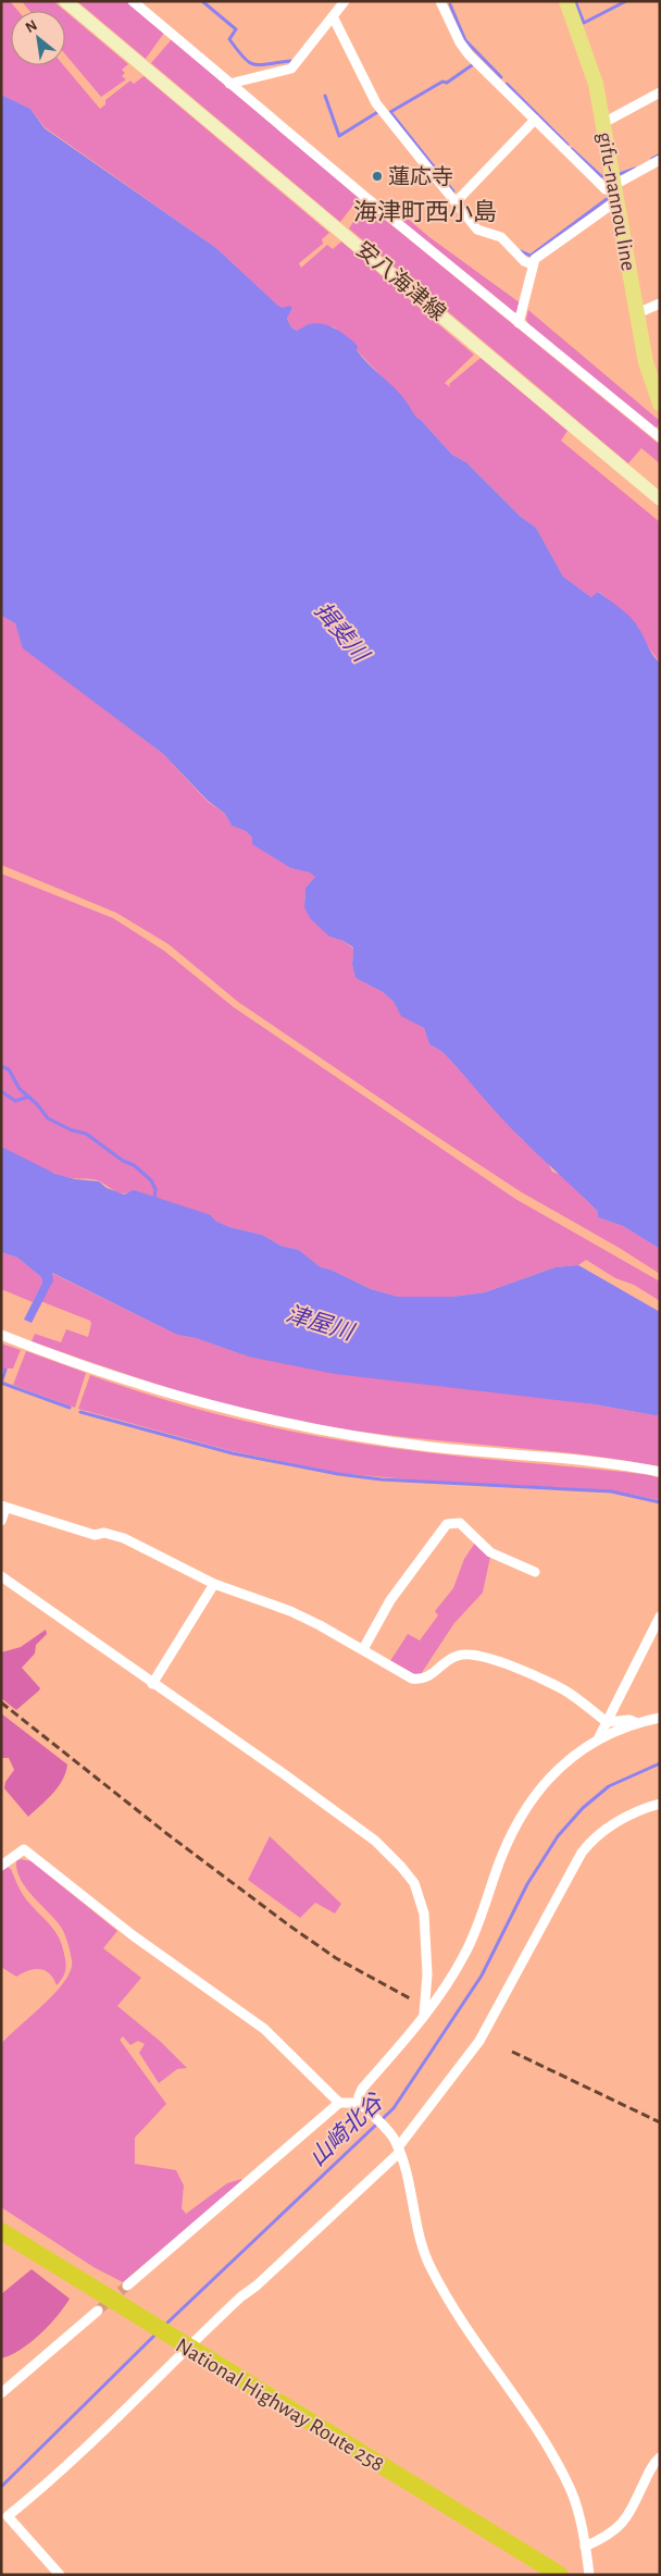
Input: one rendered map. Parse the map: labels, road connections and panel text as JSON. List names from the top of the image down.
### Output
{
  "streets": {
    "highway": ["National Highway Route 258"],
    "main road": ["gifu-nannou line", "安八海津線"]
  },
  "districts": ["海津町西小島"],
  "water": ["揖斐川", "津屋川", "山崎北谷"],
  "places": ["蓮応寺"],
  "north": "top left"
}
